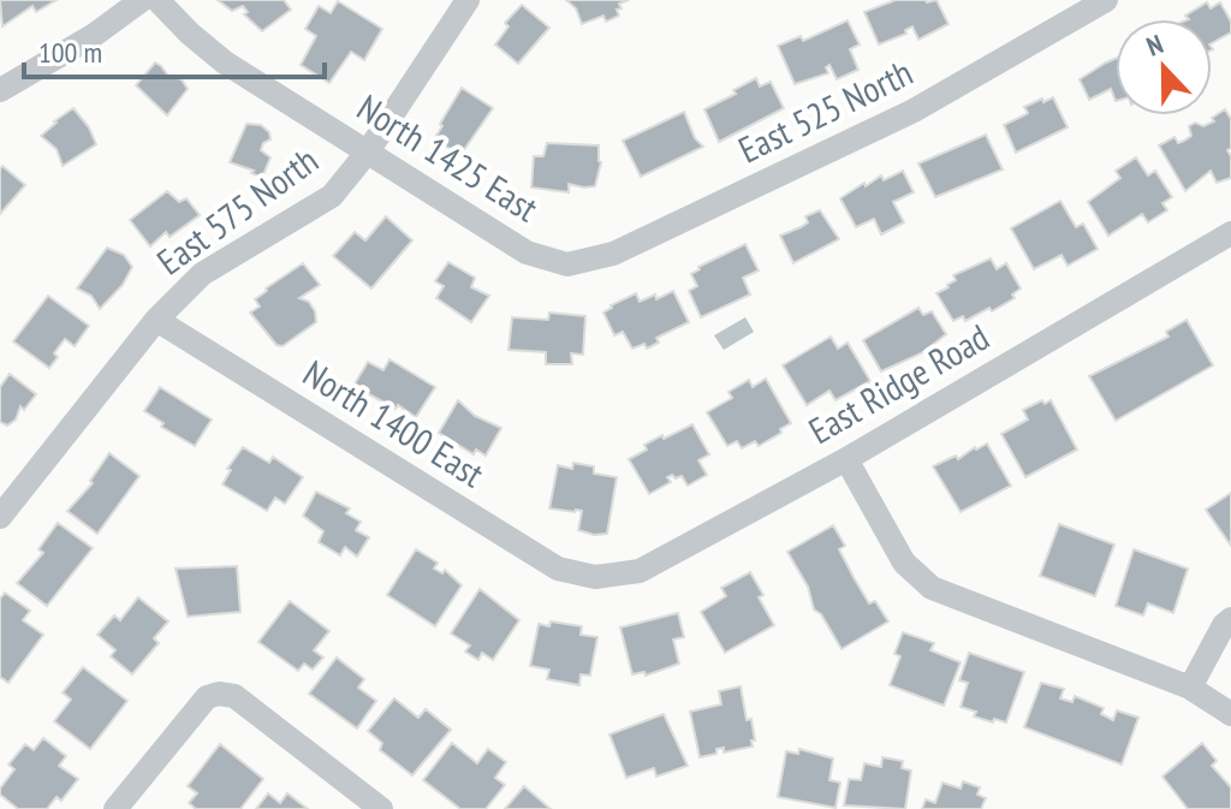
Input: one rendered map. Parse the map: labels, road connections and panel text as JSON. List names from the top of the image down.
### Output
{
  "streets": {
    "street": [
      "East 525 North",
      "North 1425 East",
      "East 575 North",
      "East Ridge Road",
      "North 1400 East"
    ]
  },
  "crossings": [
    ["East 525 North", "North 1425 East"],
    ["North 1425 East", "East 575 North"],
    ["East 575 North", "North 1400 East"],
    ["East Ridge Road", "North 1400 East"]
  ],
  "scale_bar": "100 m",
  "north": "top"
}
